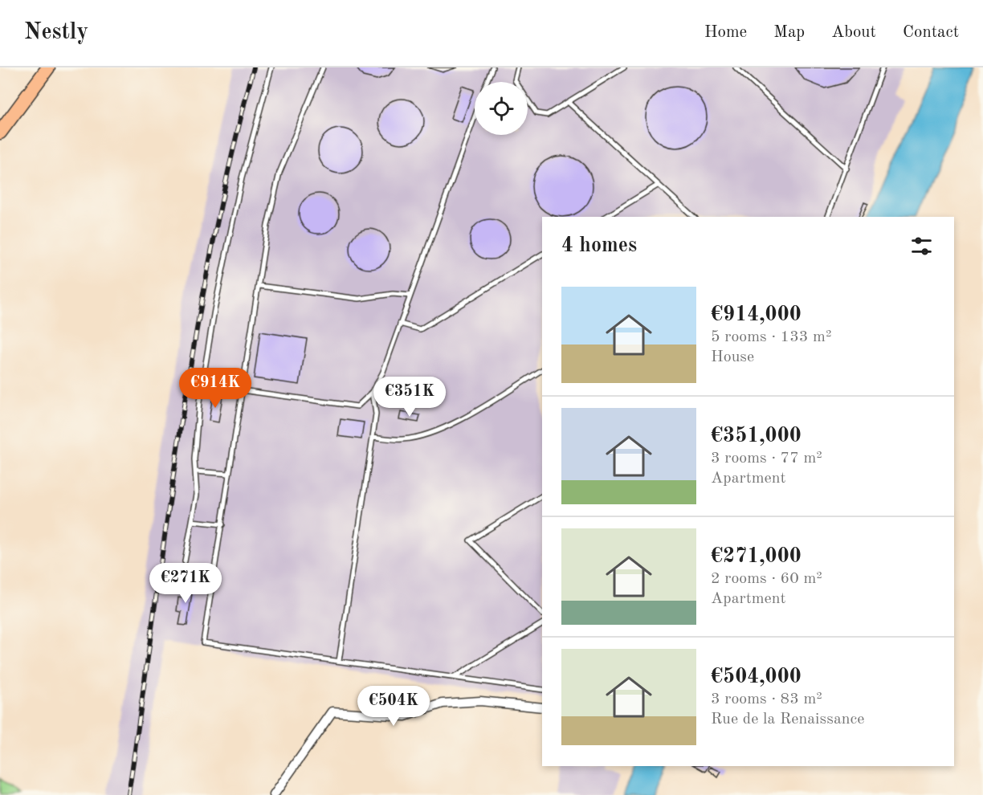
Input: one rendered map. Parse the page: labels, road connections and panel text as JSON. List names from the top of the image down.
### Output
{
  "page": {
    "header": "Nestly",
    "nav": [
      "Home",
      "Map",
      "About",
      "Contact"
    ],
    "heading": "4 homes",
    "list": [
      {
        "name": "€914,000",
        "note": "5 rooms · 133 m² · House"
      },
      {
        "name": "€351,000",
        "note": "3 rooms · 77 m² · Apartment"
      },
      {
        "name": "€271,000",
        "note": "2 rooms · 60 m² · Apartment"
      },
      {
        "name": "€504,000",
        "note": "3 rooms · 83 m² · Rue de la Renaissance"
      }
    ],
    "price": [
      "€914K",
      "€351K",
      "€271K",
      "€504K"
    ]
  }
}
